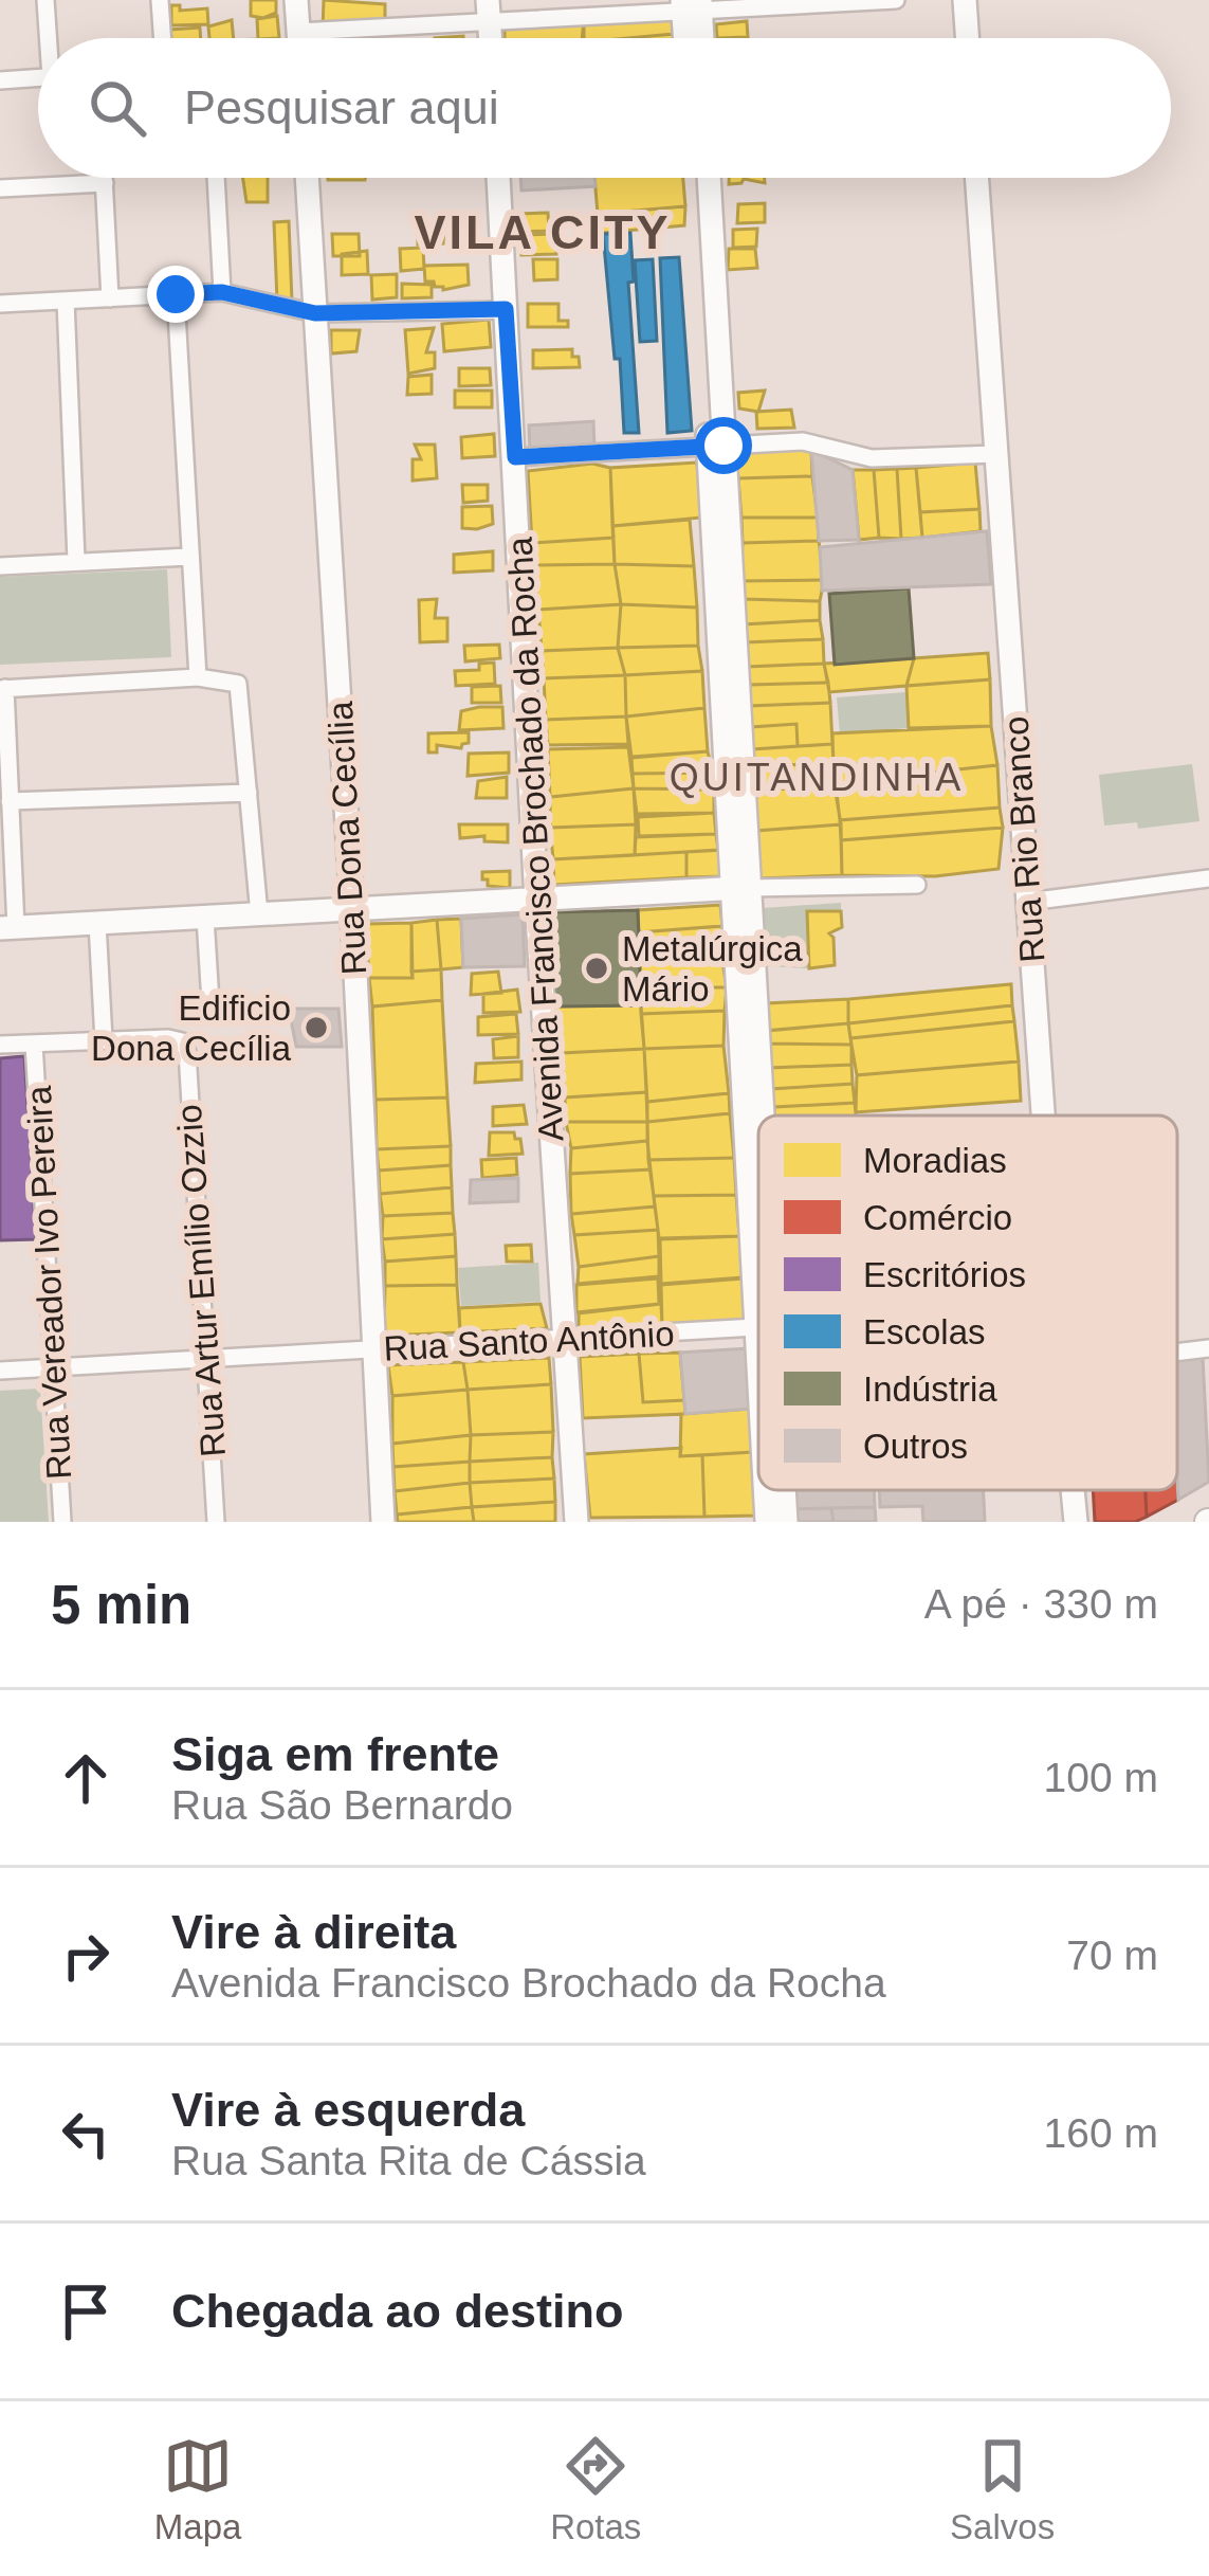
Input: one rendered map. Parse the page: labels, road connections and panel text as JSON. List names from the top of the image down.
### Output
{
  "streets": {
    "street": [
      "Rua Dona Cecília",
      "Avenida Francisco Brochado da Rocha",
      "Rua Rio Branco",
      "Rua Artur Emílio Ozzio",
      "Rua Vereador Ivo Pereira",
      "Rua Santo Antônio"
    ]
  },
  "crossings": [
    ["Rua Dona Cecília", "Rua Santo Antônio"],
    ["Avenida Francisco Brochado da Rocha", "Rua Santo Antônio"],
    ["Rua Artur Emílio Ozzio", "Rua Santo Antônio"],
    ["Rua Vereador Ivo Pereira", "Rua Santo Antônio"]
  ],
  "districts": ["VILA CITY", "QUITANDINHA"],
  "places": ["Metalúrgica Mário", "Edificio Dona Cecília"],
  "legend": [
    "Moradias",
    "Comércio",
    "Escritórios",
    "Escolas",
    "Indústria",
    "Outros"
  ],
  "page": {
    "search": "Pesquisar aqui",
    "heading": ["5 min", "A pé · 330 m"],
    "list": [
      ["Siga em frente", "Rua São Bernardo", "100 m"],
      ["Vire à direita", "Avenida Francisco Brochado da Rocha", "70 m"],
      ["Vire à esquerda", "Rua Santa Rita de Cássia", "160 m"],
      "Chegada ao destino"
    ],
    "nav": ["Mapa", "Rotas", "Salvos"]
  }
}
